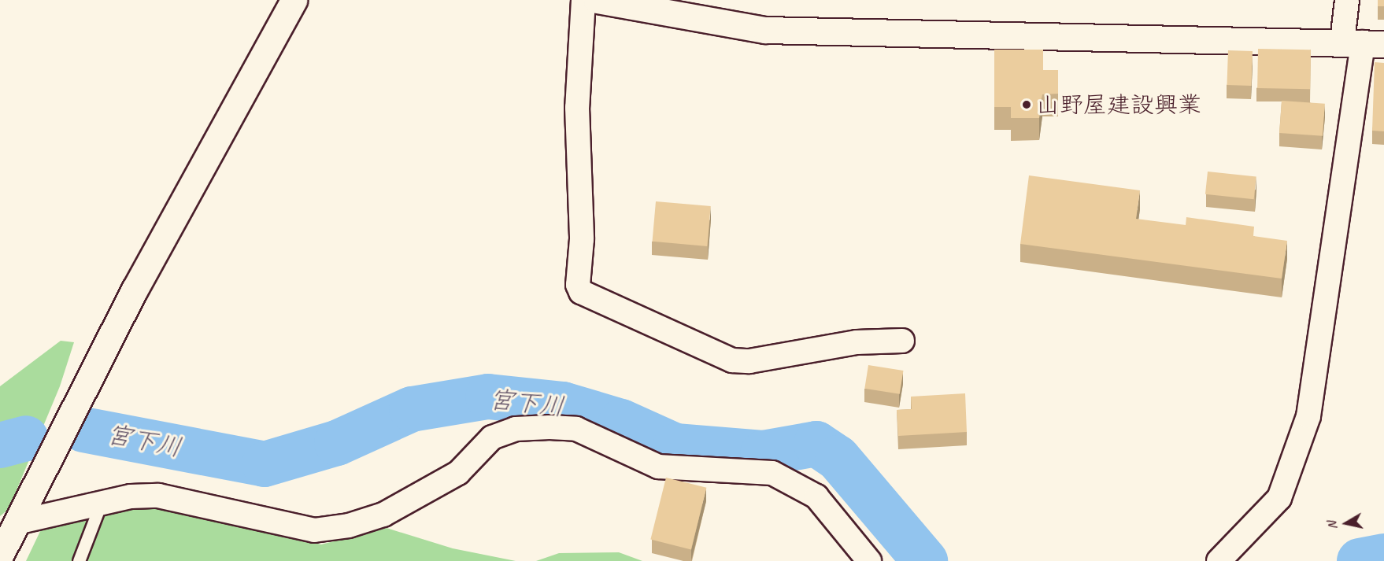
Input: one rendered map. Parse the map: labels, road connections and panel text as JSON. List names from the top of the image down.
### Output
{
  "water": ["宮下川"],
  "places": ["山野屋建設興業"],
  "north": "left"
}
